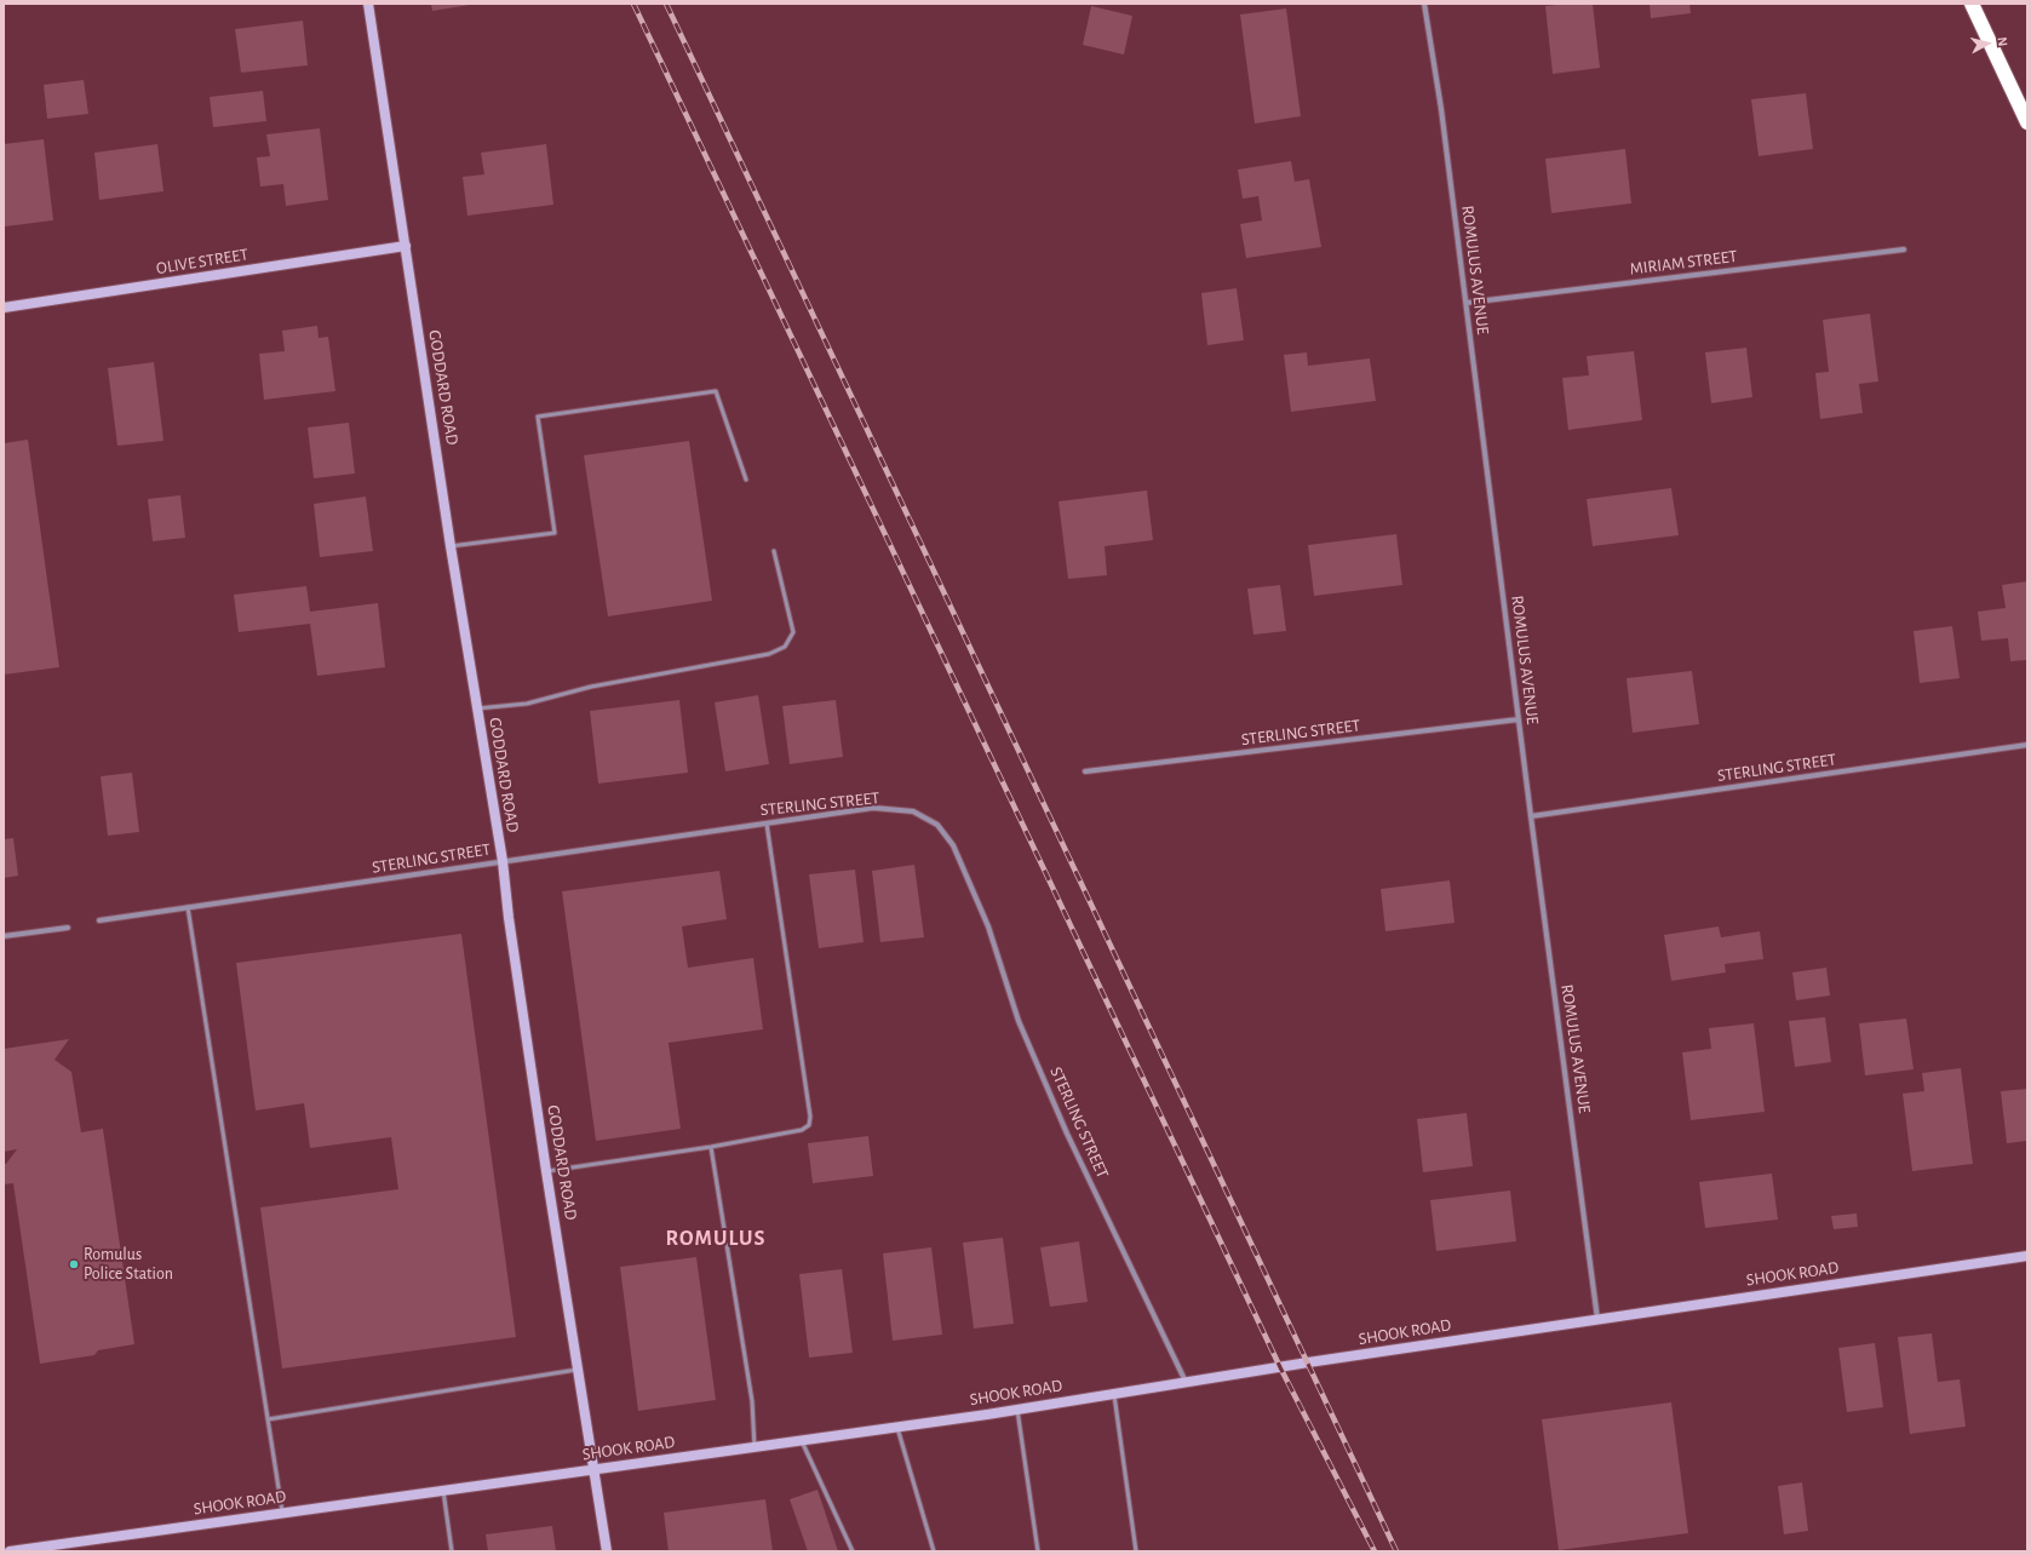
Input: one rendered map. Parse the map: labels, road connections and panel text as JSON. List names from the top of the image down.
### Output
{
  "streets": {
    "street": [
      "OLIVE STREET",
      "MIRIAM STREET",
      "ROMULUS AVENUE",
      "GODDARD ROAD",
      "STERLING STREET",
      "SHOOK ROAD"
    ]
  },
  "crossings": [
    ["OLIVE STREET", "GODDARD ROAD"],
    ["MIRIAM STREET", "ROMULUS AVENUE"],
    ["ROMULUS AVENUE", "STERLING STREET"],
    ["ROMULUS AVENUE", "SHOOK ROAD"],
    ["GODDARD ROAD", "STERLING STREET"],
    ["GODDARD ROAD", "SHOOK ROAD"],
    ["STERLING STREET", "SHOOK ROAD"]
  ],
  "districts": ["ROMULUS"],
  "places": ["Romulus Police Station"],
  "north": "right"
}
